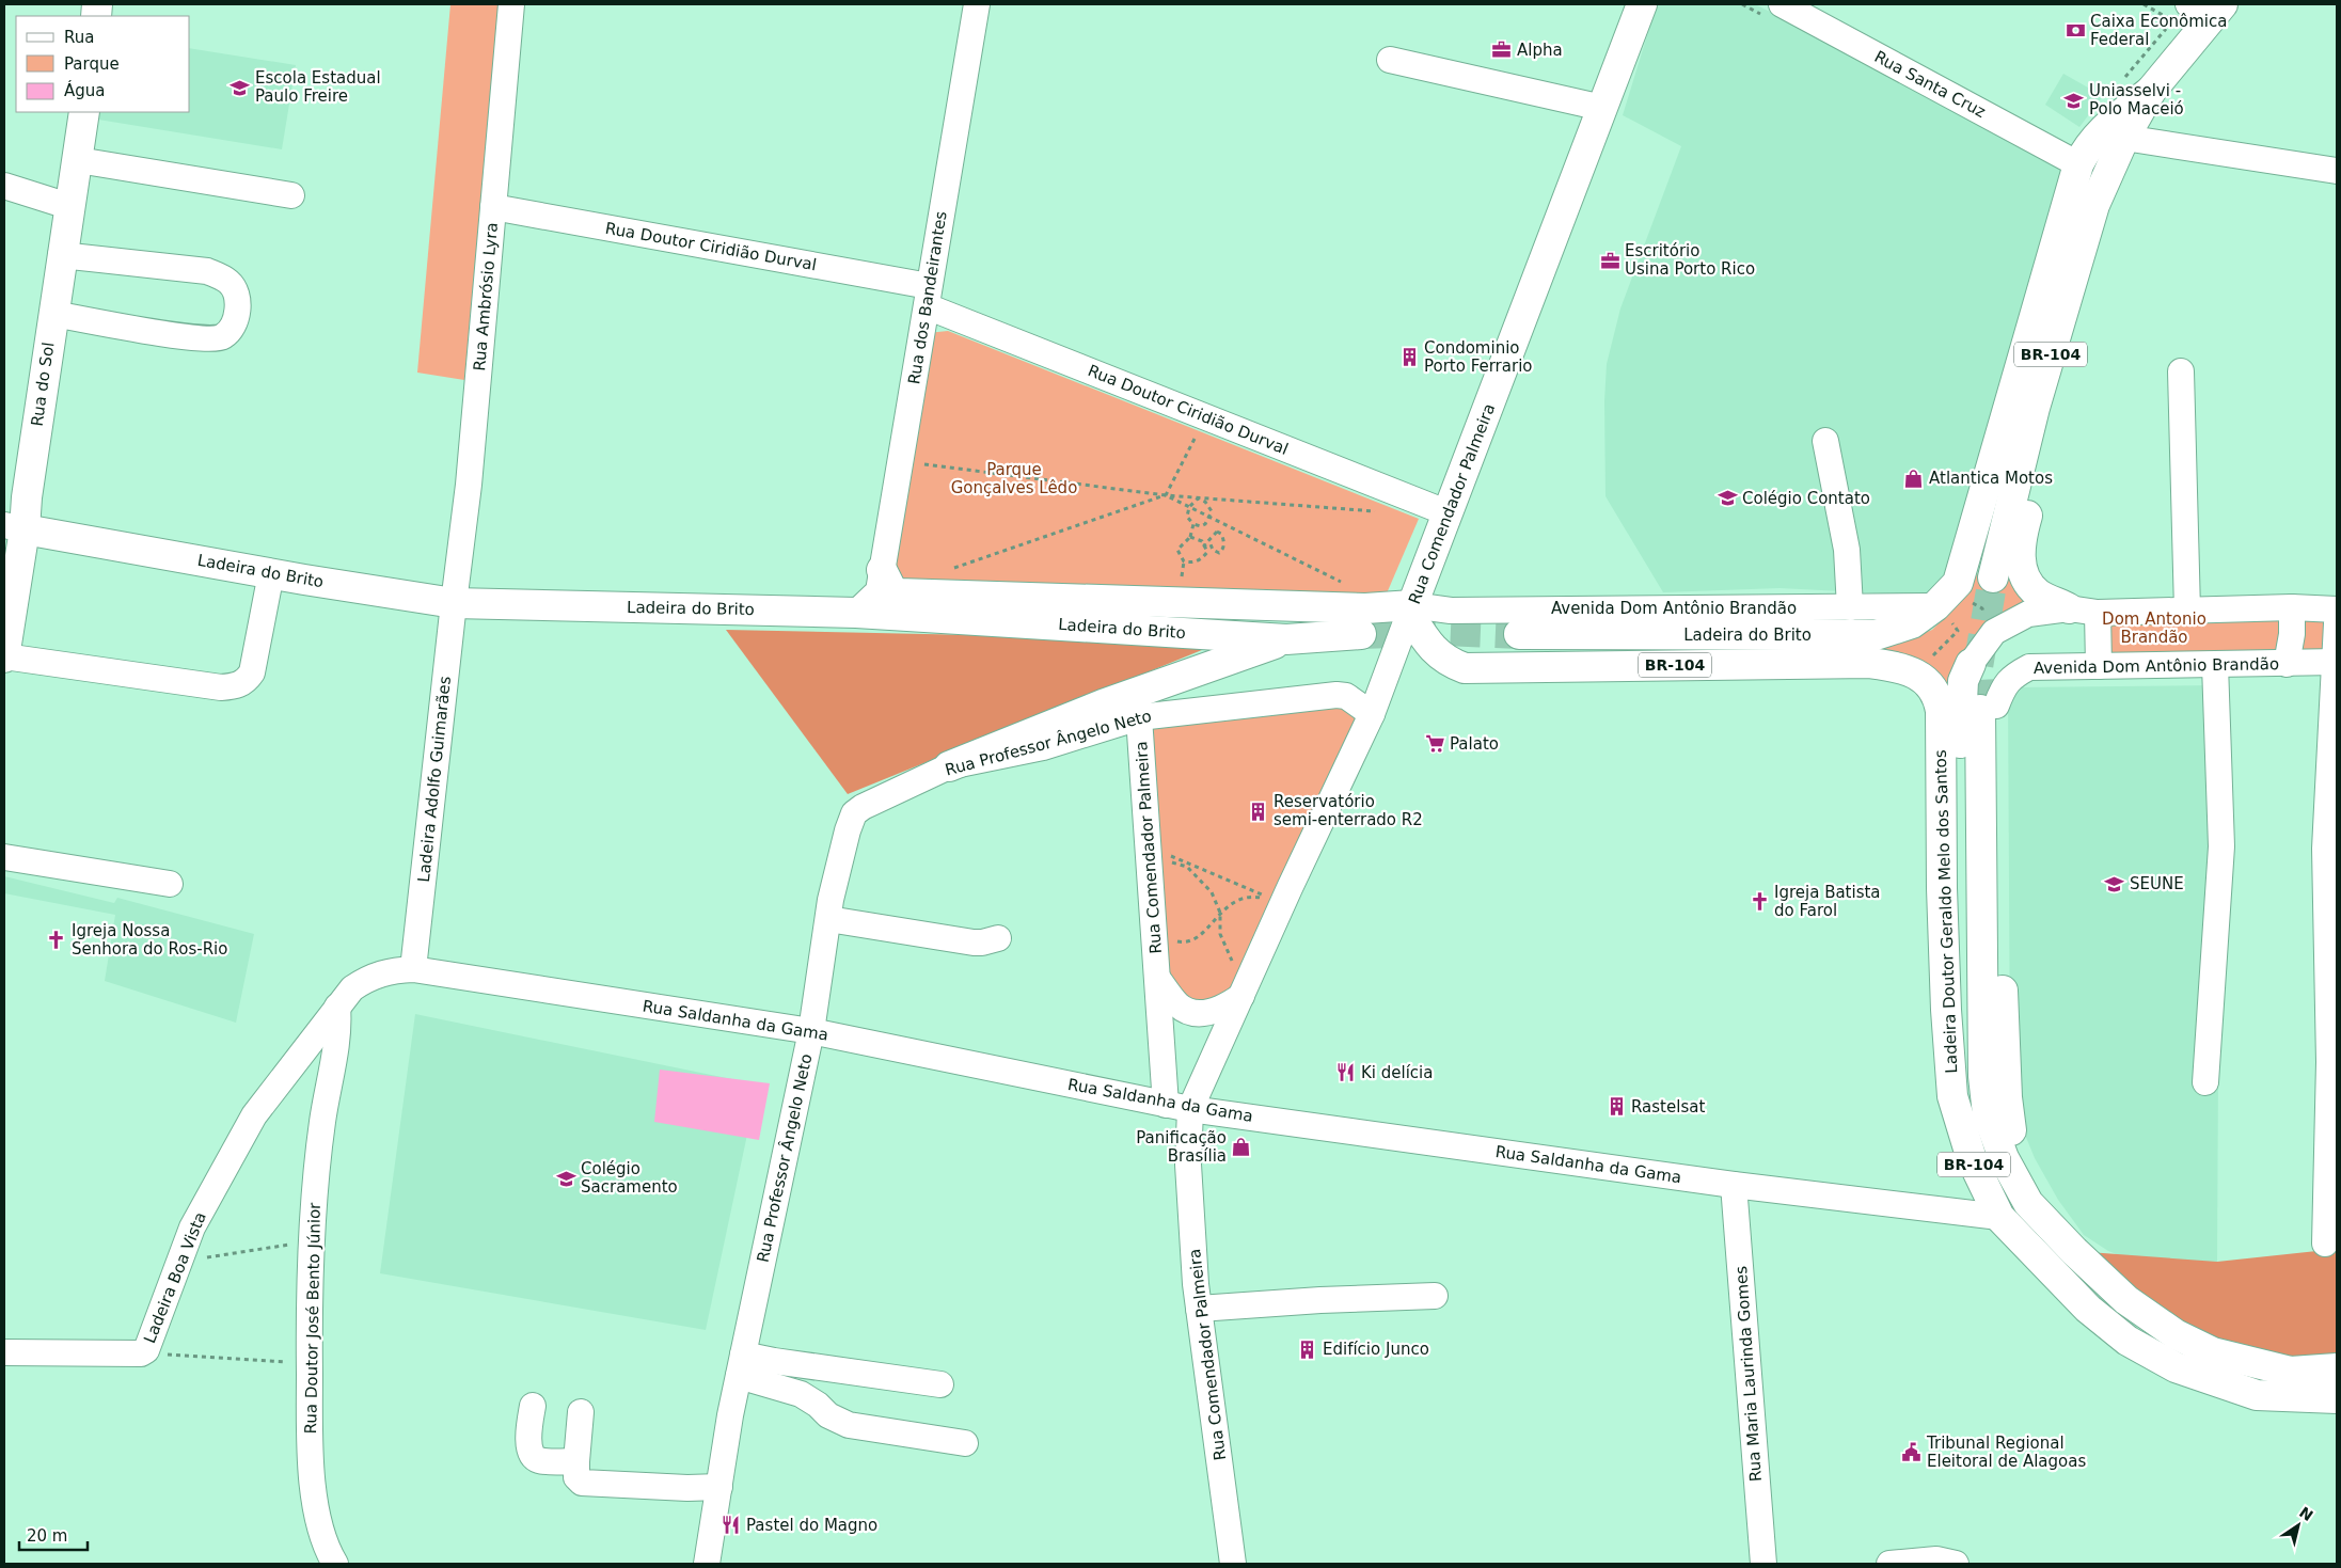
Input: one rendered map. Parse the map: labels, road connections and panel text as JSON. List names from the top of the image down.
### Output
{
  "streets": {
    "main road": [
      "BR-104",
      "Rua do Sol",
      "Rua Comendador Palmeira",
      "Ladeira do Brito",
      "Ladeira Doutor Geraldo Melo dos Santos"
    ],
    "street": [
      "Rua Santa Cruz",
      "Rua Doutor Ciridião Durval",
      "Rua Ambrósio Lyra",
      "Rua dos Bandeirantes",
      "Avenida Dom Antônio Brandão",
      "Rua Professor Ângelo Neto",
      "Ladeira Adolfo Guimarães",
      "Rua Saldanha da Gama",
      "Ladeira Boa Vista",
      "Rua Doutor José Bento Júnior",
      "Rua Maria Laurinda Gomes"
    ]
  },
  "crossings": [
    ["Rua Doutor Ciridião Durval", "Rua Ambrósio Lyra"],
    ["Rua Doutor Ciridião Durval", "Rua dos Bandeirantes"],
    ["Rua Doutor Ciridião Durval", "Rua Comendador Palmeira"],
    ["Rua Ambrósio Lyra", "Ladeira do Brito"],
    ["Rua Ambrósio Lyra", "Ladeira Adolfo Guimarães"],
    ["Rua dos Bandeirantes", "Ladeira do Brito"],
    ["BR-104", "Rua Comendador Palmeira"],
    ["BR-104", "Ladeira do Brito"],
    ["BR-104", "Avenida Dom Antônio Brandão"],
    ["BR-104", "Ladeira Doutor Geraldo Melo dos Santos"],
    ["Rua do Sol", "Ladeira do Brito"],
    ["Rua Comendador Palmeira", "Ladeira do Brito"],
    ["Rua Comendador Palmeira", "Avenida Dom Antônio Brandão"],
    ["Rua Comendador Palmeira", "Rua Professor Ângelo Neto"],
    ["Rua Comendador Palmeira", "Rua Saldanha da Gama"],
    ["Ladeira do Brito", "Avenida Dom Antônio Brandão"],
    ["Ladeira do Brito", "Ladeira Adolfo Guimarães"],
    ["Rua Professor Ângelo Neto", "Rua Saldanha da Gama"],
    ["Ladeira Adolfo Guimarães", "Rua Saldanha da Gama"],
    ["Ladeira Doutor Geraldo Melo dos Santos", "Rua Saldanha da Gama"],
    ["Rua Saldanha da Gama", "Ladeira Boa Vista"],
    ["Rua Saldanha da Gama", "Rua Doutor José Bento Júnior"],
    ["Rua Saldanha da Gama", "Rua Maria Laurinda Gomes"],
    ["Ladeira Boa Vista", "Rua Doutor José Bento Júnior"]
  ],
  "parks": ["Parque Gonçalves Lêdo", "Dom Antonio Brandão"],
  "places": {
    "bank": ["Caixa Econômica Federal"],
    "office": ["Alpha", "Escritório Usina Porto Rico"],
    "school or university": [
      "Escola Estadual Paulo Freire",
      "Uniasselvi - Polo Maceió",
      "Colégio Contato",
      "SEUNE",
      "Colégio Sacramento"
    ],
    "building": [
      "Condominio Porto Ferrario",
      "Reservatório semi-enterrado R2",
      "Rastelsat",
      "Edifício Junco"
    ],
    "shop": ["Atlantica Motos", "Panificação Brasília"],
    "supermarket": ["Palato"],
    "church": ["Igreja Batista do Farol", "Igreja Nossa Senhora do Ros-Rio"],
    "restaurant": ["Ki delícia", "Pastel do Magno"],
    "public building": ["Tribunal Regional Eleitoral de Alagoas"]
  },
  "legend": ["Rua", "Parque", "Água"],
  "scale_bar": "20 m",
  "north": "top right"
}
